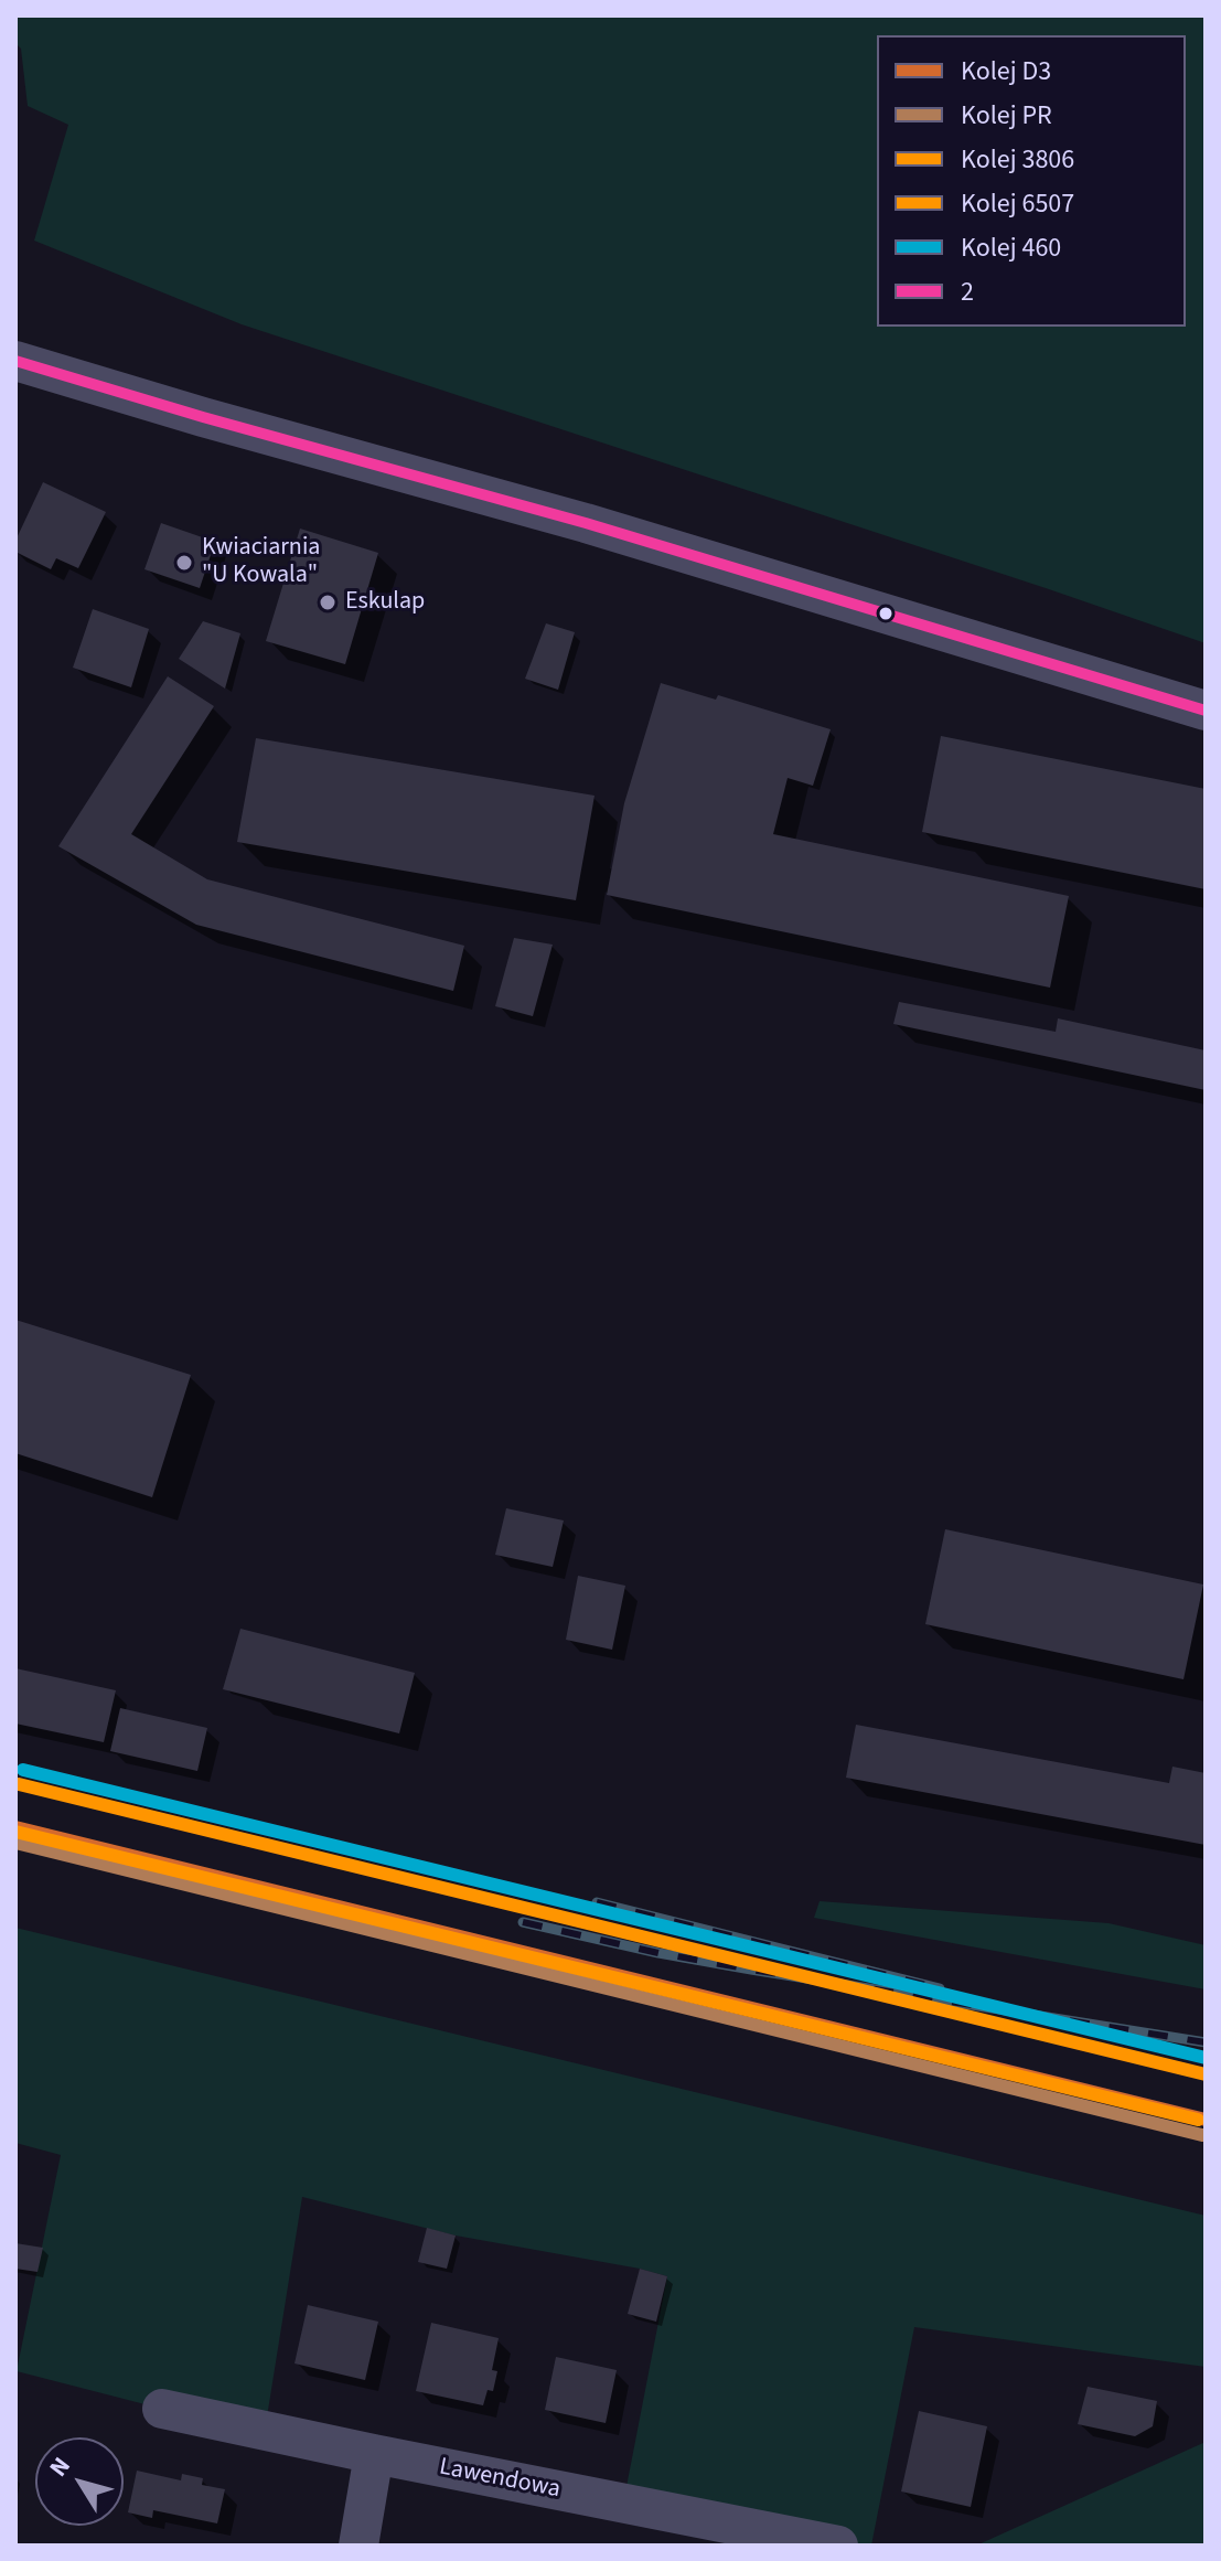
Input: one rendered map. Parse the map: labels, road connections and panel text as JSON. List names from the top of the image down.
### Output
{
  "streets": {
    "street": ["Lawendowa"]
  },
  "places": ["Kwiaciarnia \"U Kowala\"", "Eskulap"],
  "lines": [
    "transit line 2",
    "rail line 460",
    "rail line 3806",
    "rail line D3",
    "rail line 6507",
    "rail line PR"
  ],
  "legend": [
    "Kolej D3",
    "Kolej PR",
    "Kolej 3806",
    "Kolej 6507",
    "Kolej 460",
    "2"
  ],
  "north": "top left"
}
